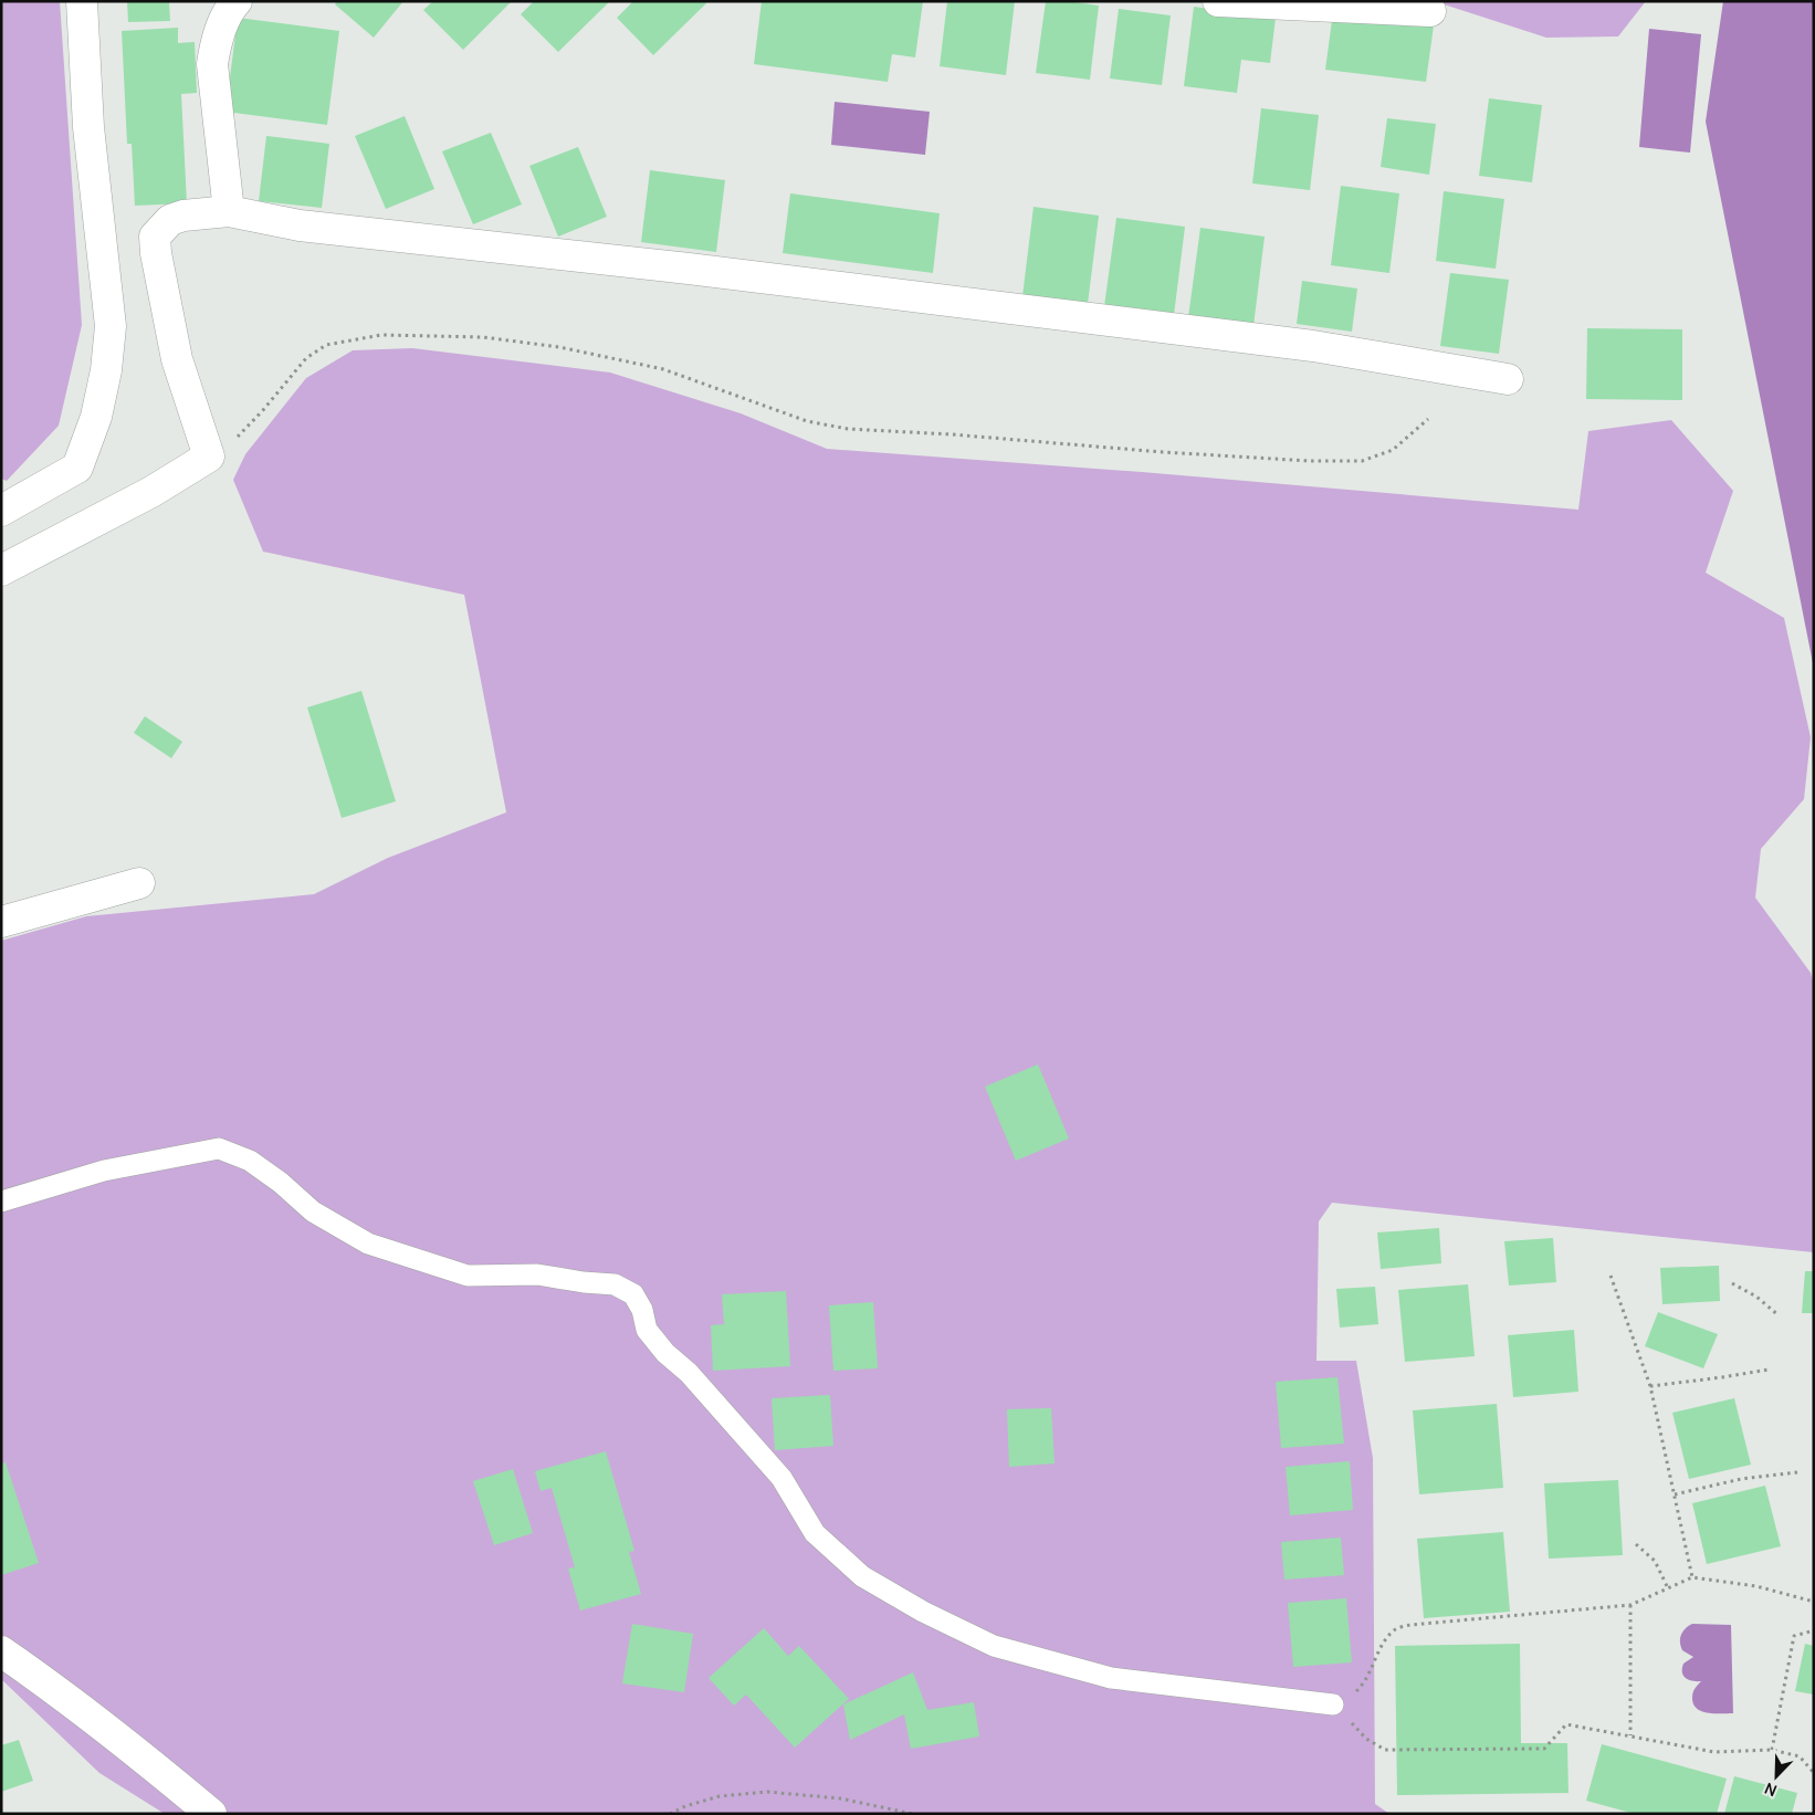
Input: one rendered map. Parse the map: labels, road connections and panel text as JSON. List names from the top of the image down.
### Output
{
  "north": "bottom left"
}
